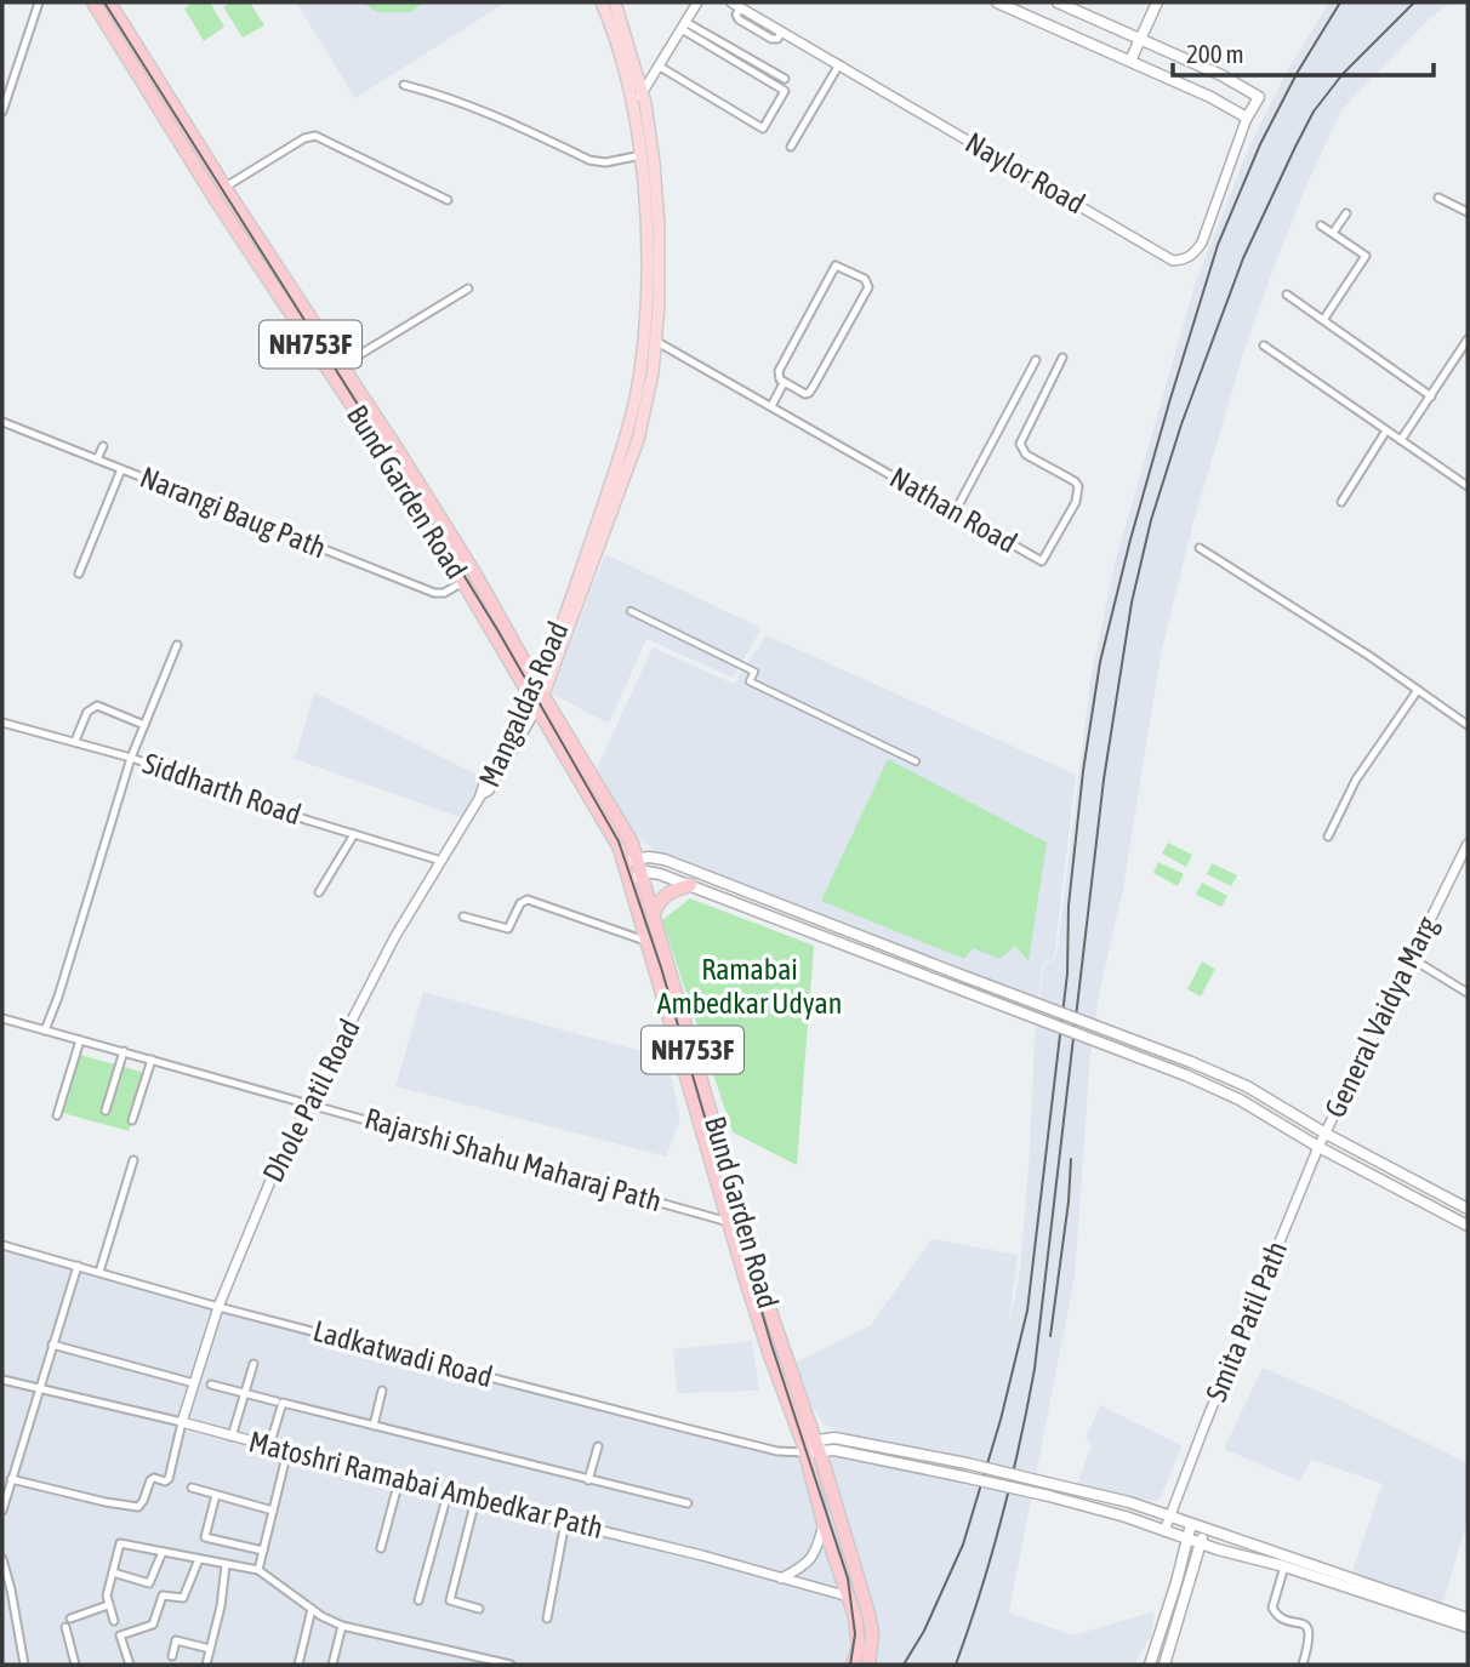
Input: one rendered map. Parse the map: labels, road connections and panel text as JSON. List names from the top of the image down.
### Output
{
  "streets": {
    "highway": ["NH753F", "Bund Garden Road"],
    "main road": ["Mangaldas Road"],
    "street": [
      "Naylor Road",
      "Nathan Road",
      "Narangi Baug Path",
      "Siddharth Road",
      "General Vaidya Marg",
      "Dhole Patil Road",
      "Rajarshi Shahu Maharaj Path",
      "Smita Patil Path",
      "Ladkatwadi Road",
      "Matoshri Ramabai Ambedkar Path"
    ]
  },
  "crossings": [
    ["NH753F", "Bund Garden Road"],
    ["NH753F", "Ladkatwadi Road"],
    ["NH753F", "Matoshri Ramabai Ambedkar Path"],
    ["Bund Garden Road", "Narangi Baug Path"],
    ["Bund Garden Road", "Mangaldas Road"],
    ["Bund Garden Road", "Rajarshi Shahu Maharaj Path"],
    ["Bund Garden Road", "Ladkatwadi Road"],
    ["Nathan Road", "Mangaldas Road"],
    ["Mangaldas Road", "Dhole Patil Road"],
    ["Siddharth Road", "Dhole Patil Road"],
    ["General Vaidya Marg", "Smita Patil Path"],
    ["Dhole Patil Road", "Rajarshi Shahu Maharaj Path"],
    ["Dhole Patil Road", "Ladkatwadi Road"],
    ["Dhole Patil Road", "Matoshri Ramabai Ambedkar Path"]
  ],
  "parks": ["Ramabai Ambedkar Udyan"],
  "scale_bar": "200 m"
}
